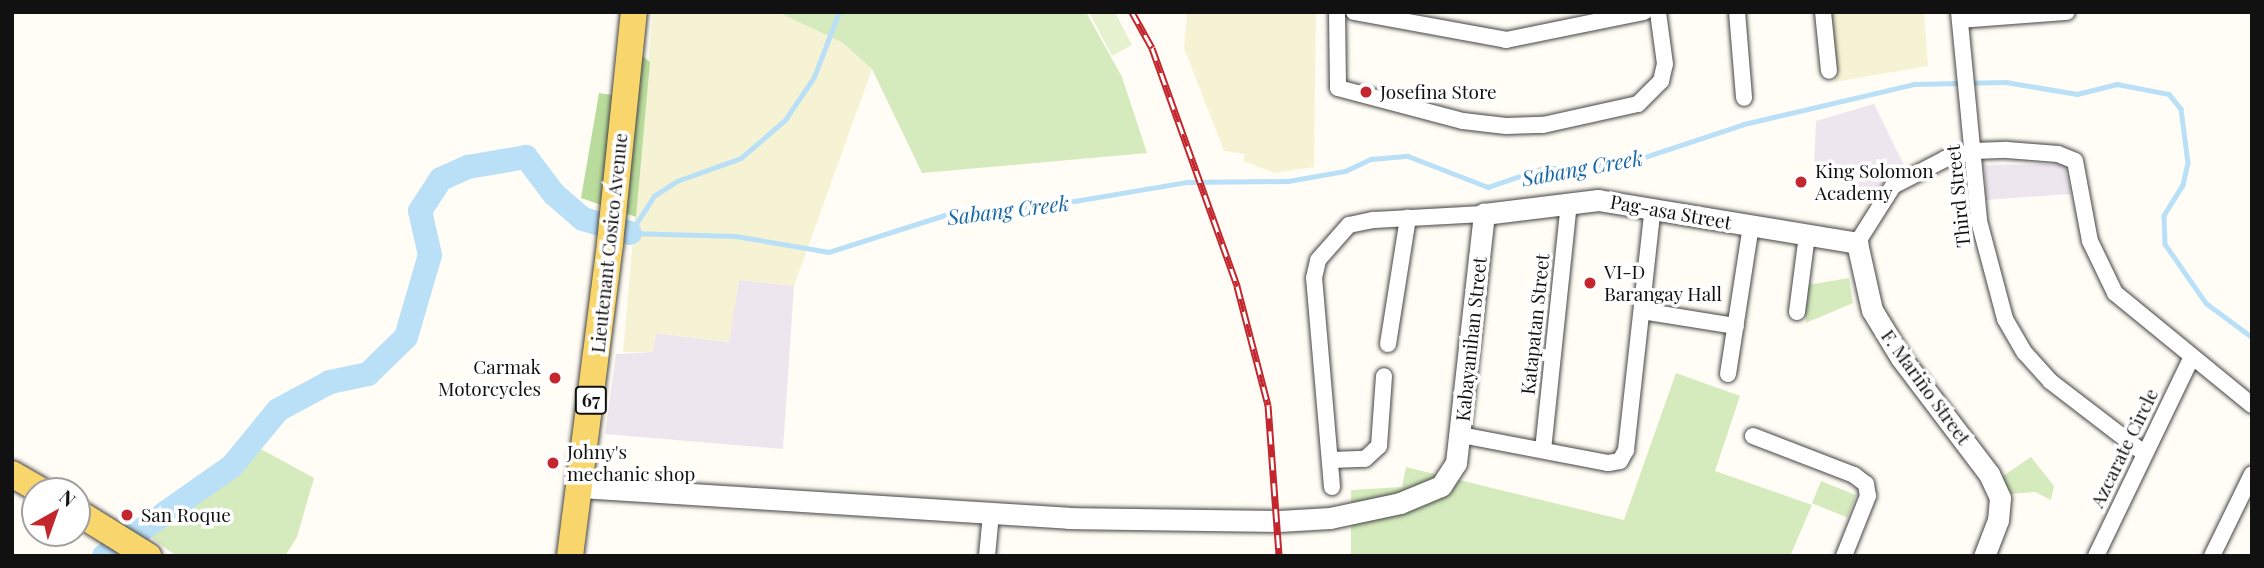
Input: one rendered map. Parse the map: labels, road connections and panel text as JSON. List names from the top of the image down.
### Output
{
  "streets": {
    "main road": ["Lieutenant Cosico Avenue", "67"],
    "street": [
      "Third Street",
      "Pag-asa Street",
      "Katapatan Street",
      "Kabayanihan Street",
      "F. Mariño Street",
      "Azcarate Circle"
    ]
  },
  "crossings": [
    ["Third Street", "Azcarate Circle"],
    ["Pag-asa Street", "Katapatan Street"],
    ["Pag-asa Street", "Kabayanihan Street"],
    ["Pag-asa Street", "F. Mariño Street"]
  ],
  "water": ["Sabang Creek"],
  "places": [
    "Josefina Store",
    "King Solomon Academy",
    "VI-D Barangay Hall",
    "Carmak Motorcycles",
    "Johny's mechanic shop",
    "San Roque"
  ],
  "north": "top right"
}
